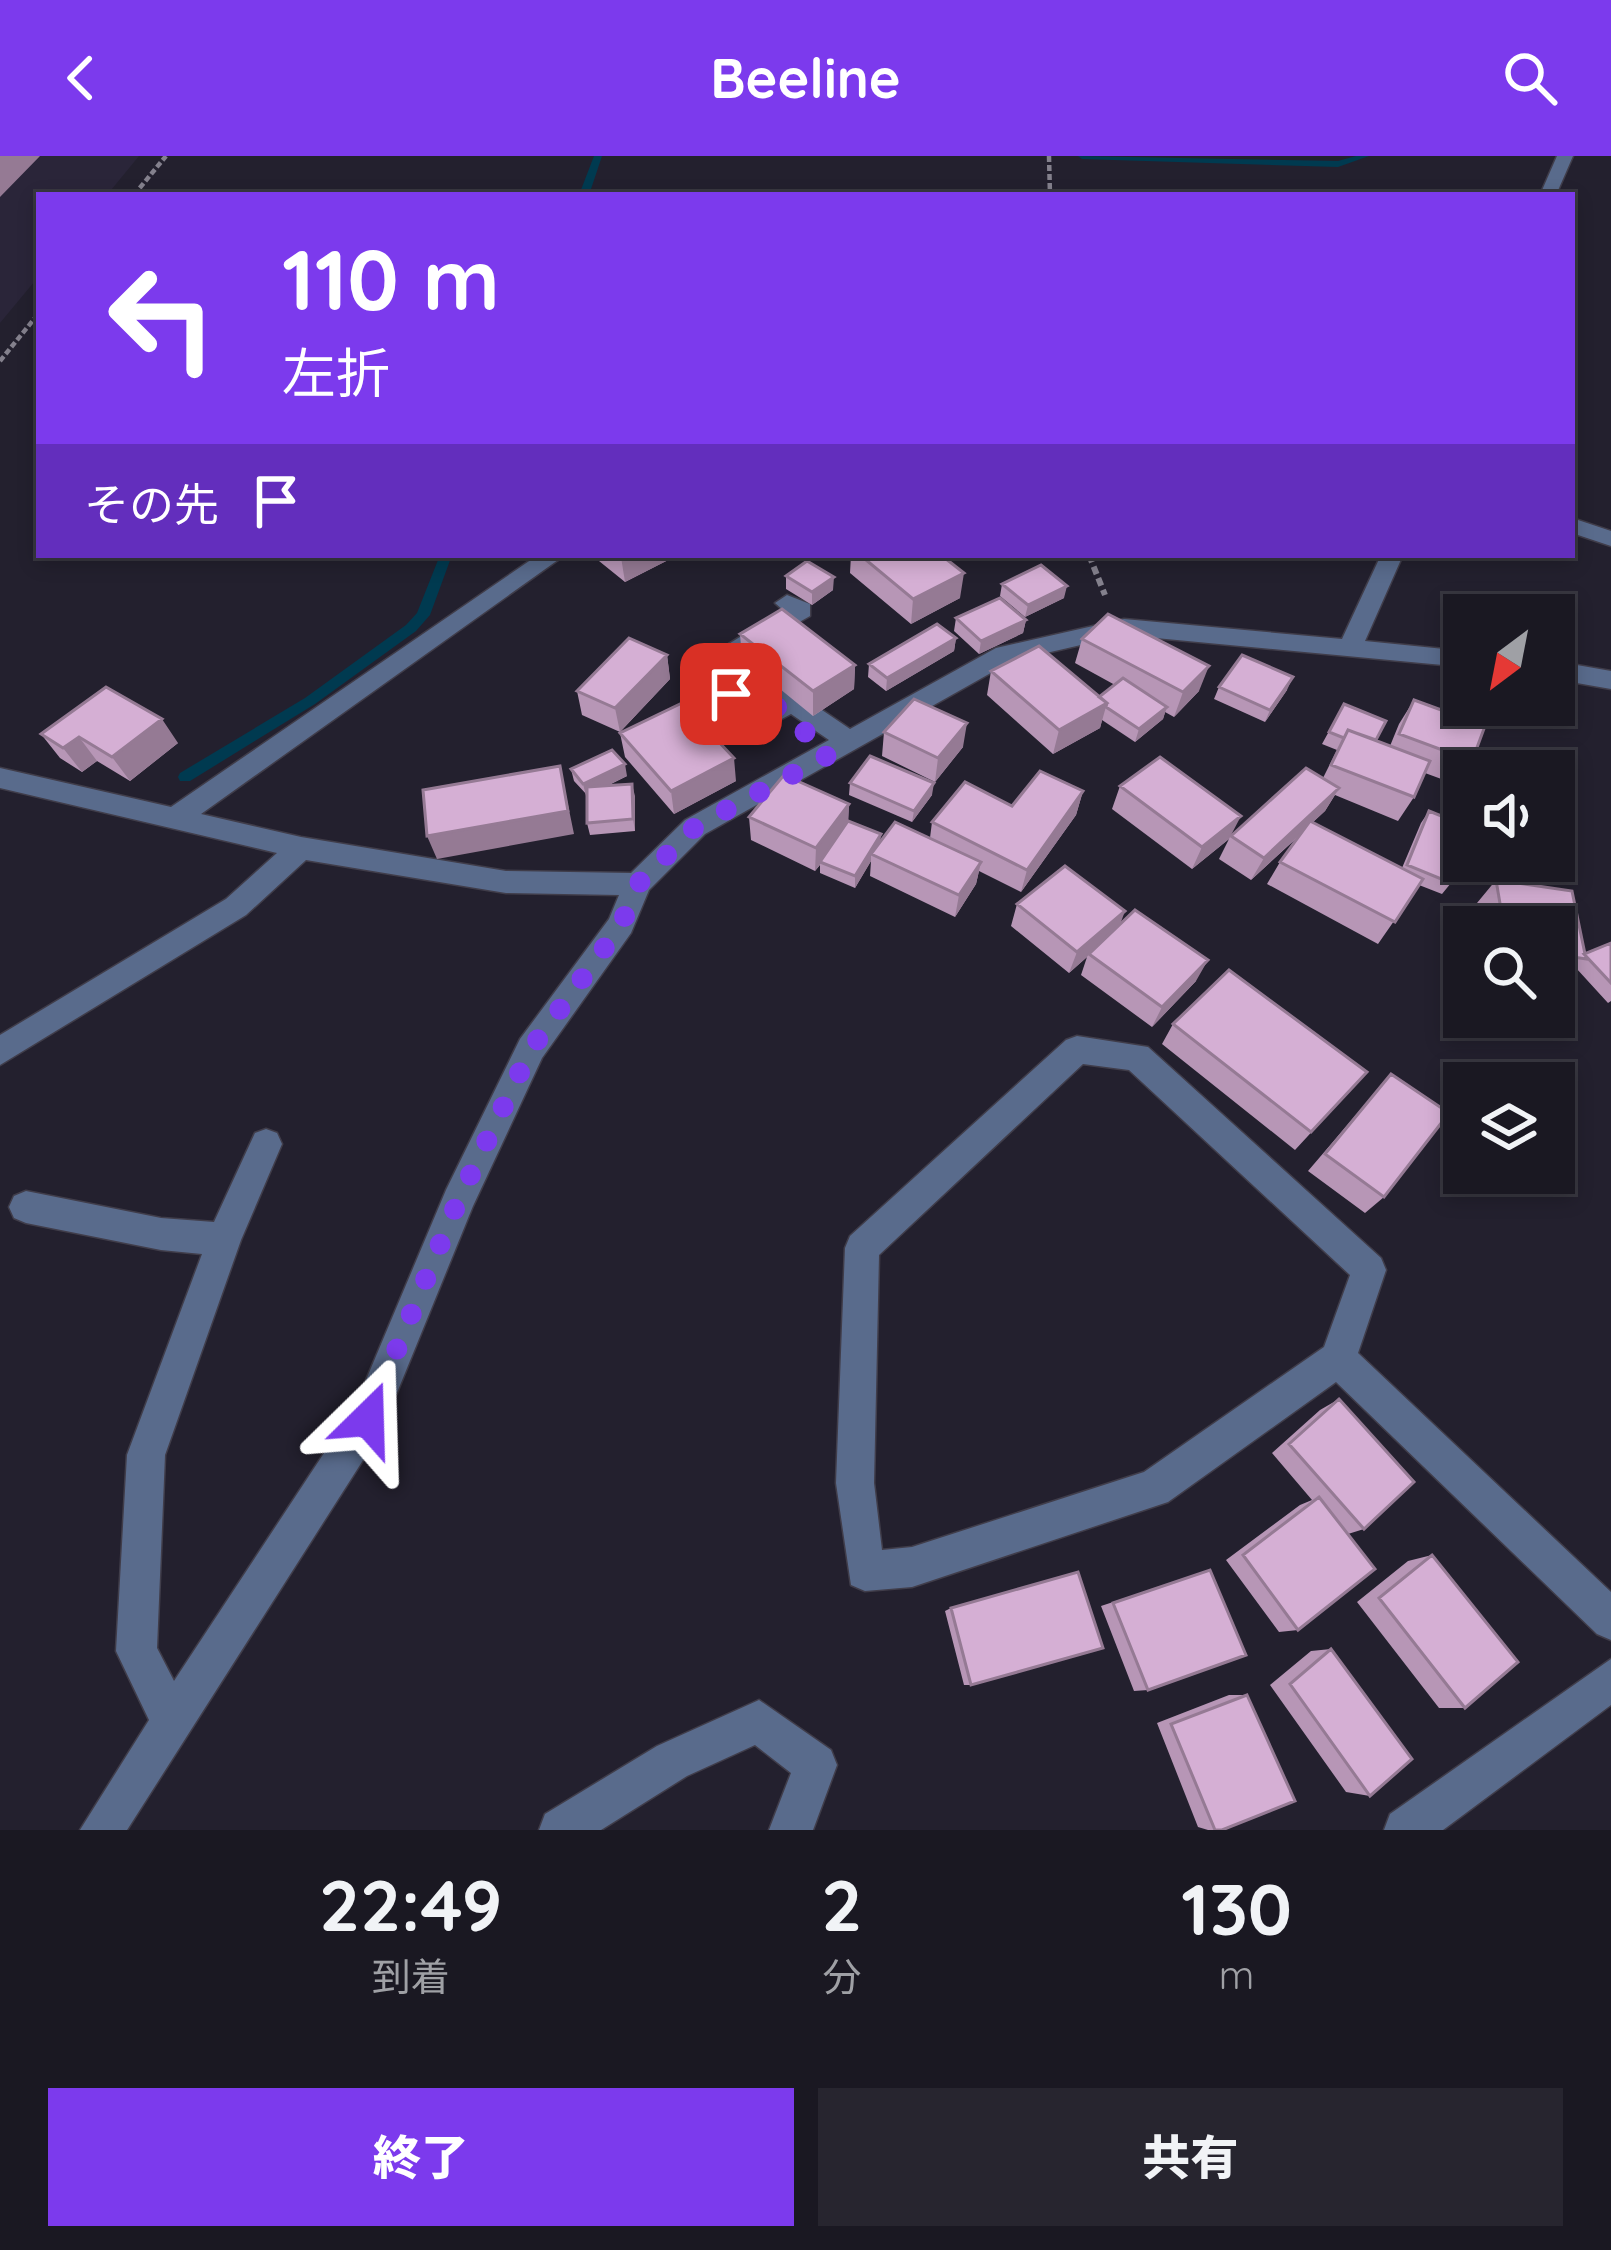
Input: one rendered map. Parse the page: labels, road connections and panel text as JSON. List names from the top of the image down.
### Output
{
  "north": "bottom left",
  "page": {
    "header": "Beeline",
    "turn": ["110 m", "左折"],
    "then": "その先",
    "eta": [
      "22:49",
      "到着",
      "2",
      "分",
      "130",
      "m"
    ],
    "buttons": ["終了", "共有"]
  }
}
